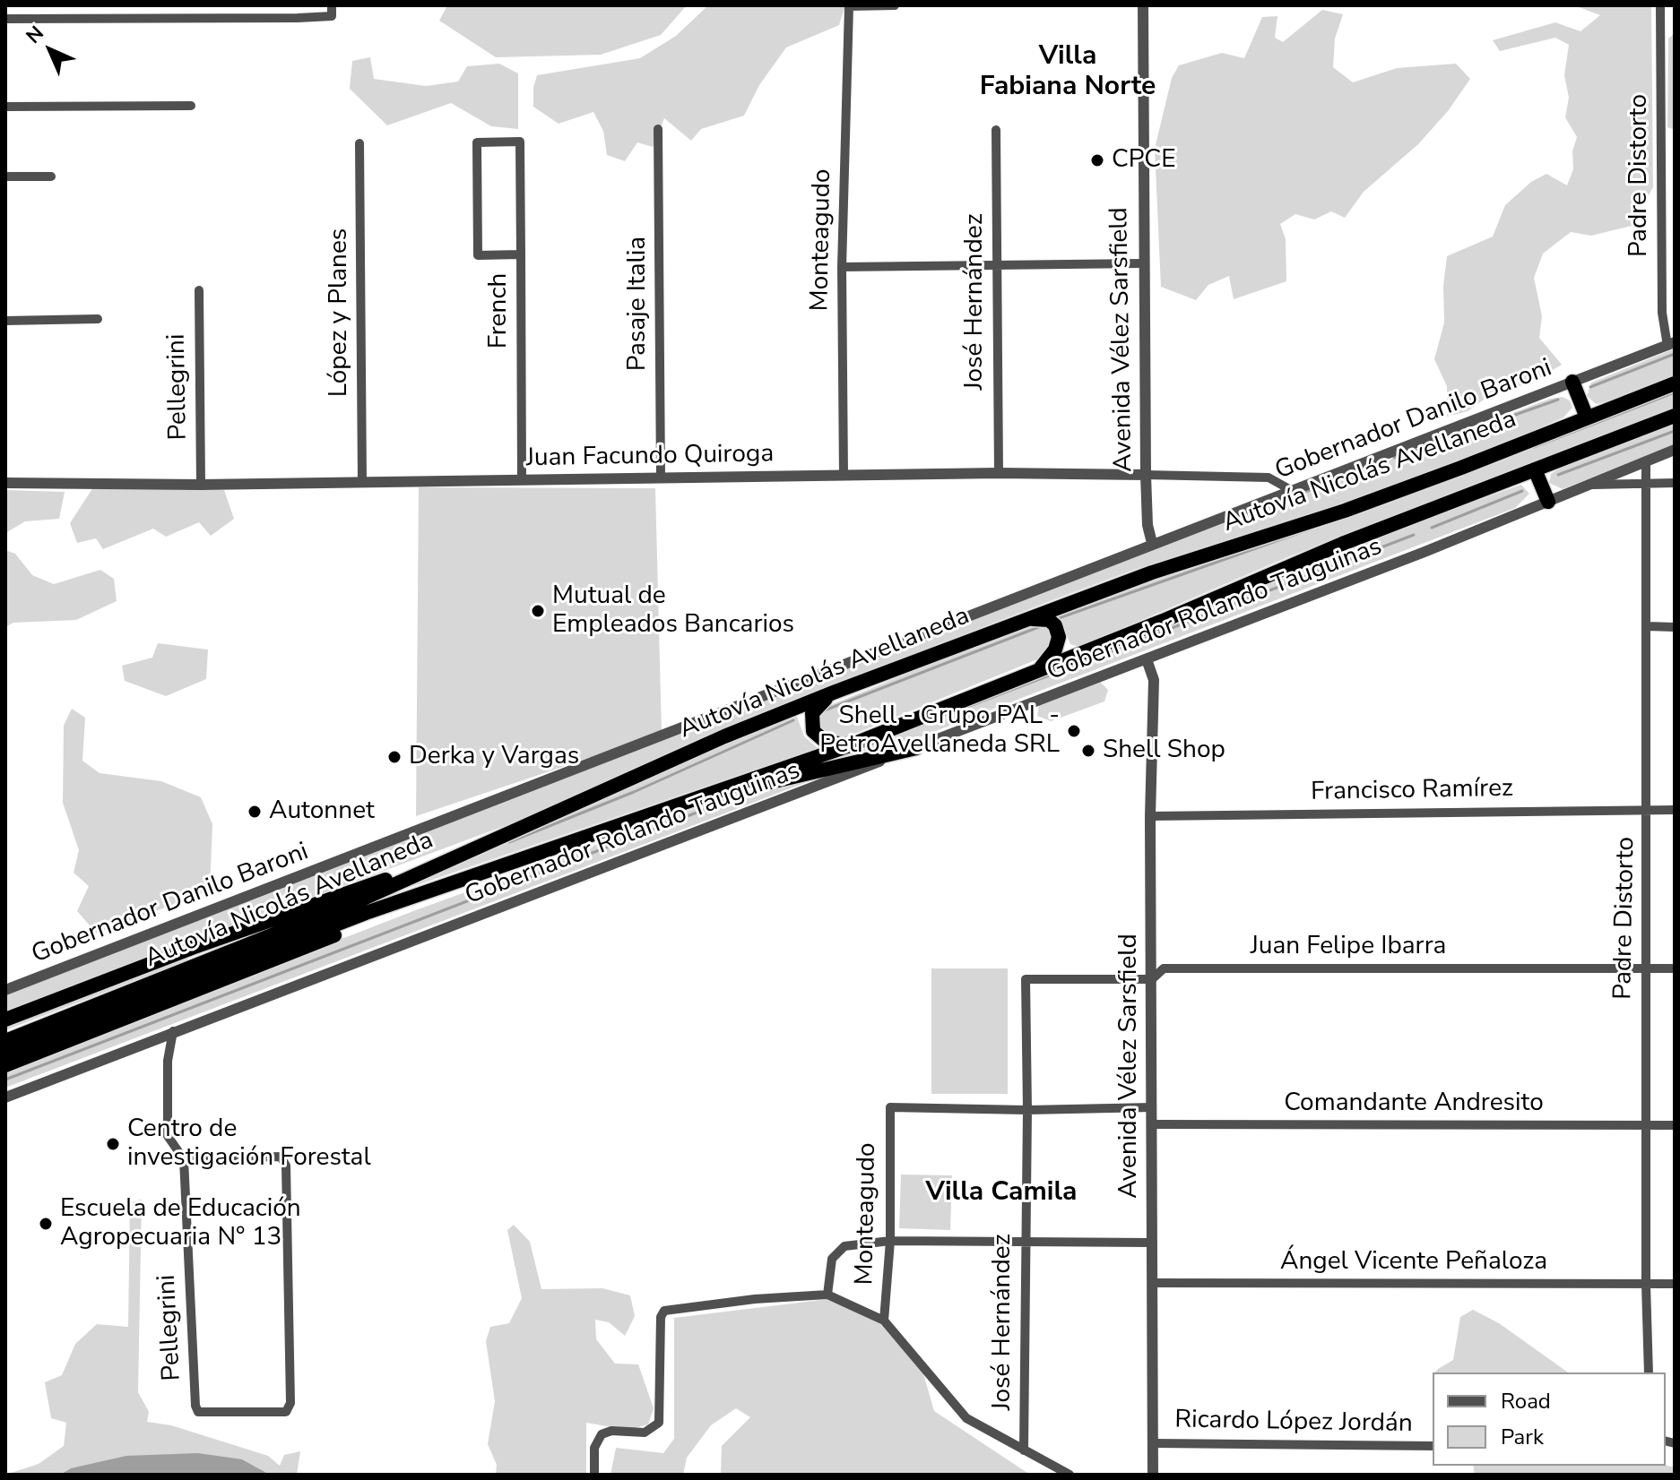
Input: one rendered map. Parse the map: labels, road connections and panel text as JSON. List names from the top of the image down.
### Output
{
  "streets": {
    "highway": ["Autovía Nicolás Avellaneda"],
    "street": [
      "Padre Distorto",
      "Monteagudo",
      "José Hernández",
      "Pasaje Italia",
      "French",
      "López y Planes",
      "Avenida Vélez Sarsfield",
      "Pellegrini",
      "Gobernador Danilo Baroni",
      "Juan Facundo Quiroga",
      "Gobernador Rolando Tauguinas",
      "Francisco Ramírez",
      "Juan Felipe Ibarra",
      "Comandante Andresito",
      "Ángel Vicente Peñaloza",
      "Ricardo López Jordán"
    ]
  },
  "crossings": [
    ["Padre Distorto", "Gobernador Danilo Baroni"],
    ["Padre Distorto", "Gobernador Rolando Tauguinas"],
    ["Padre Distorto", "Francisco Ramírez"],
    ["Padre Distorto", "Juan Felipe Ibarra"],
    ["Padre Distorto", "Comandante Andresito"],
    ["Padre Distorto", "Ángel Vicente Peñaloza"],
    ["Monteagudo", "José Hernández"],
    ["Monteagudo", "Juan Facundo Quiroga"],
    ["José Hernández", "Juan Facundo Quiroga"],
    ["José Hernández", "Juan Felipe Ibarra"],
    ["Pasaje Italia", "Juan Facundo Quiroga"],
    ["French", "Juan Facundo Quiroga"],
    ["López y Planes", "Juan Facundo Quiroga"],
    ["Avenida Vélez Sarsfield", "Gobernador Danilo Baroni"],
    ["Avenida Vélez Sarsfield", "Juan Facundo Quiroga"],
    ["Avenida Vélez Sarsfield", "Gobernador Rolando Tauguinas"],
    ["Avenida Vélez Sarsfield", "Francisco Ramírez"],
    ["Avenida Vélez Sarsfield", "Juan Felipe Ibarra"],
    ["Avenida Vélez Sarsfield", "Comandante Andresito"],
    ["Avenida Vélez Sarsfield", "Ángel Vicente Peñaloza"],
    ["Avenida Vélez Sarsfield", "Ricardo López Jordán"],
    ["Pellegrini", "Juan Facundo Quiroga"],
    ["Pellegrini", "Gobernador Rolando Tauguinas"],
    ["Gobernador Danilo Baroni", "Juan Facundo Quiroga"]
  ],
  "districts": ["Villa Fabiana Norte", "Villa Camila"],
  "places": [
    "CPCE",
    "Mutual de Empleados Bancarios",
    "Shell - Grupo PAL - PetroAvellaneda SRL",
    "Shell Shop",
    "Derka y Vargas",
    "Autonnet",
    "Centro de investigación Forestal",
    "Escuela de Educación Agropecuaria N° 13"
  ],
  "legend": ["Road", "Park"],
  "north": "top left"
}
